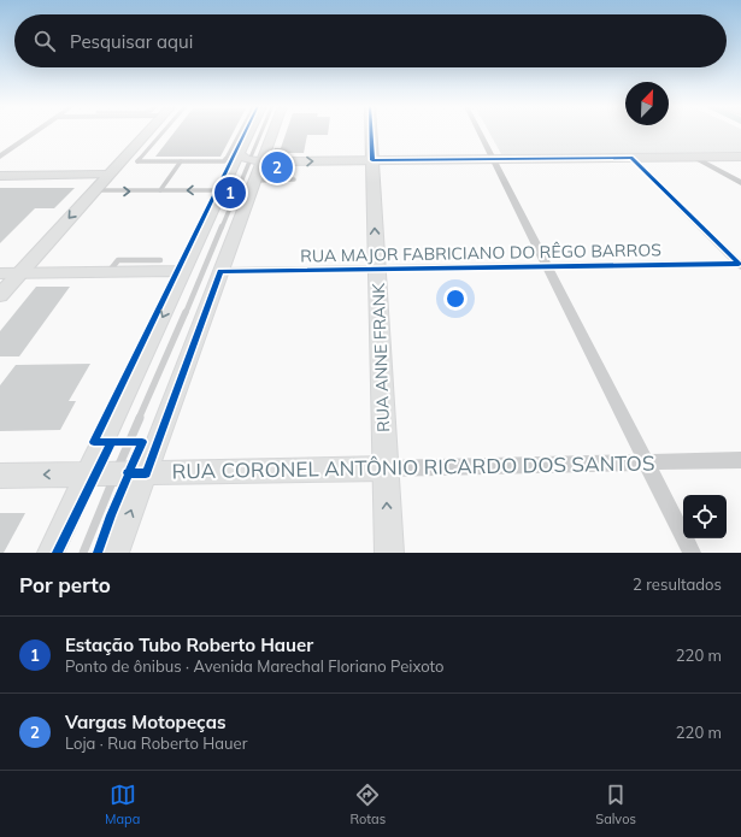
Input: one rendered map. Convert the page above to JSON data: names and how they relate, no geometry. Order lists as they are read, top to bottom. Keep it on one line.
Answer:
{"streets":{"main road":["RUA ANNE FRANK"],"street":["RUA MAJOR FABRICIANO DO RÊGO BARROS","RUA CORONEL ANTÔNIO RICARDO DOS SANTOS"]},"crossings":[["RUA MAJOR FABRICIANO DO RÊGO BARROS","RUA ANNE FRANK"],["RUA ANNE FRANK","RUA CORONEL ANTÔNIO RICARDO DOS SANTOS"]],"one_way":["RUA ANNE FRANK"],"north":"top right","page":{"search":"Pesquisar aqui","pins":["2","1"],"heading":["Por perto","2 resultados"],"list":[{"mark":"1","name":"Estação Tubo Roberto Hauer","note":"Ponto de ônibus · Avenida Marechal Floriano Peixoto","value":"220 m"},{"mark":"2","name":"Vargas Motopeças","note":"Loja · Rua Roberto Hauer","value":"220 m"}],"nav":["Mapa","Rotas","Salvos"]}}
